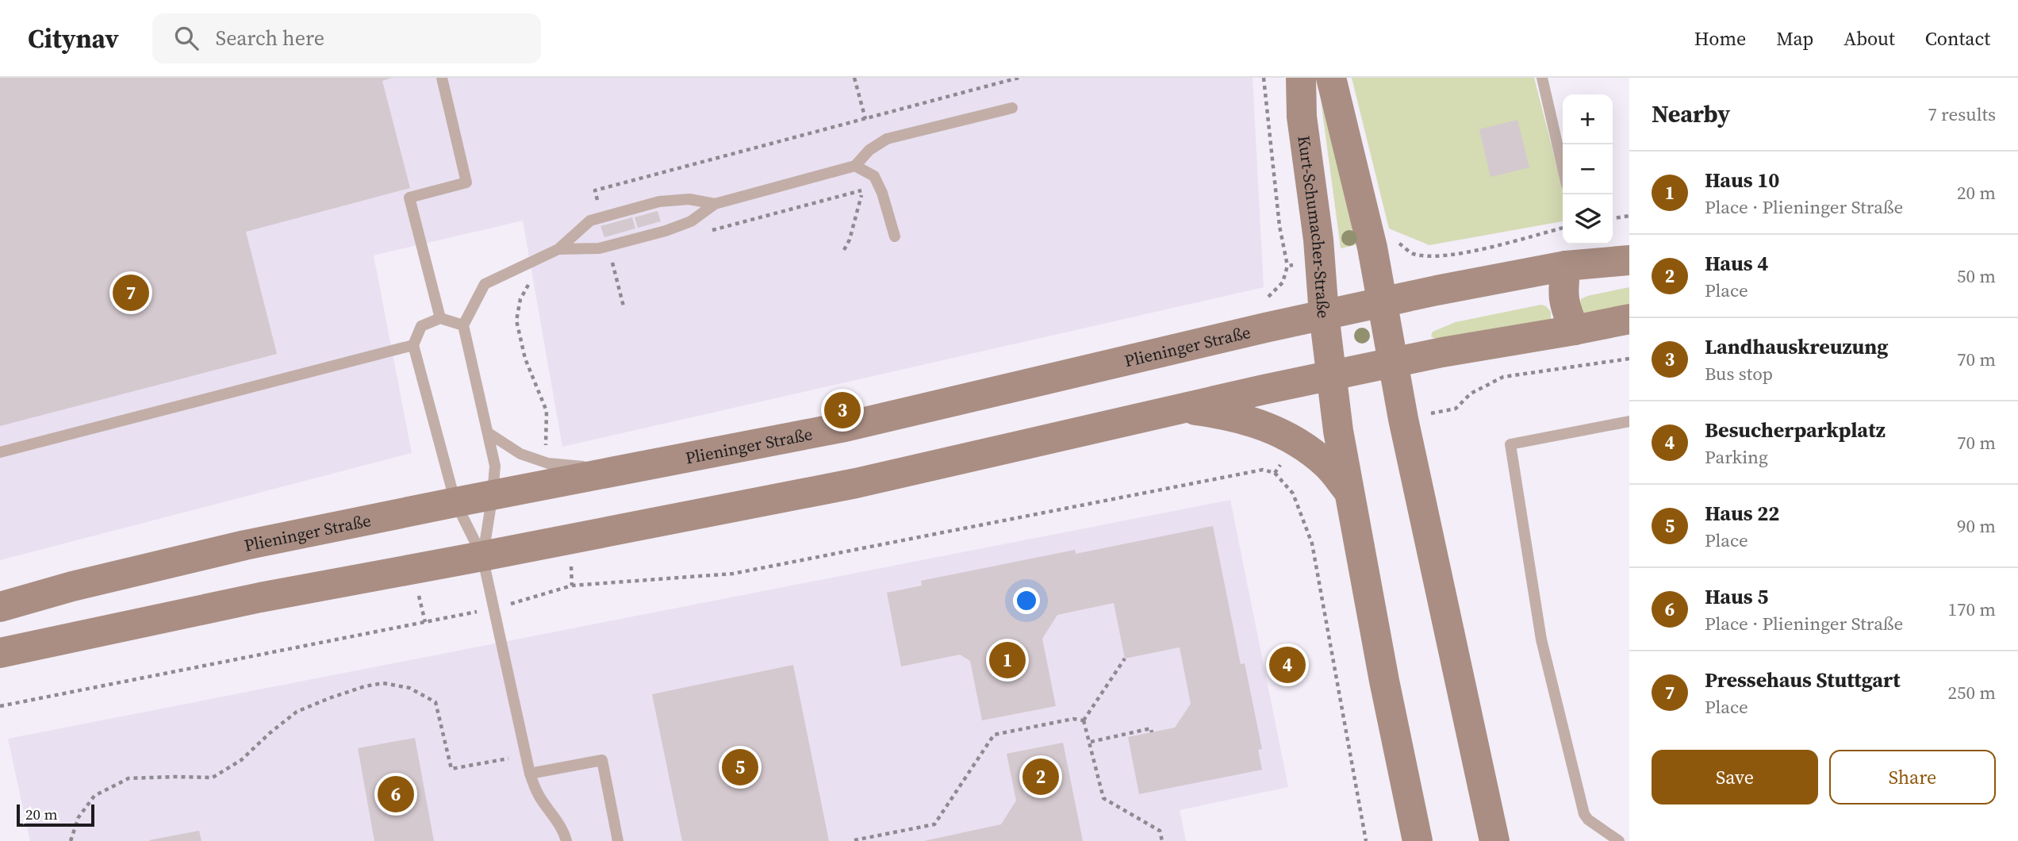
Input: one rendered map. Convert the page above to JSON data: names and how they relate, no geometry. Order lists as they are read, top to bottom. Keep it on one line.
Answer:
{"streets":{"main road":["Kurt-Schumacher-Straße","Plieninger Straße"]},"crossings":[["Kurt-Schumacher-Straße","Plieninger Straße"]],"scale_bar":"20 m","page":{"header":"Citynav","search":"Search here","nav":["Home","Map","About","Contact"],"heading":["Nearby","7 results"],"map_buttons":["+","−"],"list":[{"mark":"1","name":"Haus 10","note":"Place · Plieninger Straße","value":"20 m"},{"mark":"2","name":"Haus 4","note":"Place","value":"50 m"},{"mark":"3","name":"Landhauskreuzung","note":"Bus stop","value":"70 m"},{"mark":"4","name":"Besucherparkplatz","note":"Parking","value":"70 m"},{"mark":"5","name":"Haus 22","note":"Place","value":"90 m"},{"mark":"6","name":"Haus 5","note":"Place · Plieninger Straße","value":"170 m"},{"mark":"7","name":"Pressehaus Stuttgart","note":"Place","value":"250 m"}],"pins":["7","3","1","4","5","2","6"],"buttons":["Save","Share"],"scale":"20 m"}}
